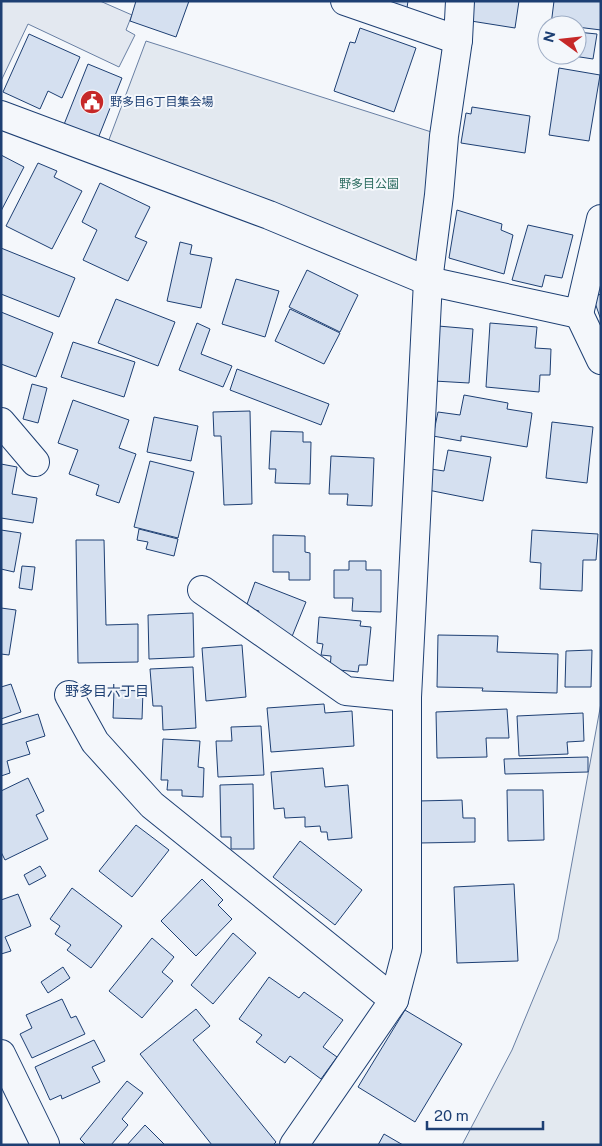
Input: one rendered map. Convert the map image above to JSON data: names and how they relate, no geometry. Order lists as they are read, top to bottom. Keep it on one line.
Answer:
{"districts":["野多目六丁目"],"parks":["野多目公園"],"places":{"public building":["野多目6丁目集会場"]},"scale_bar":"20 m","north":"left"}
